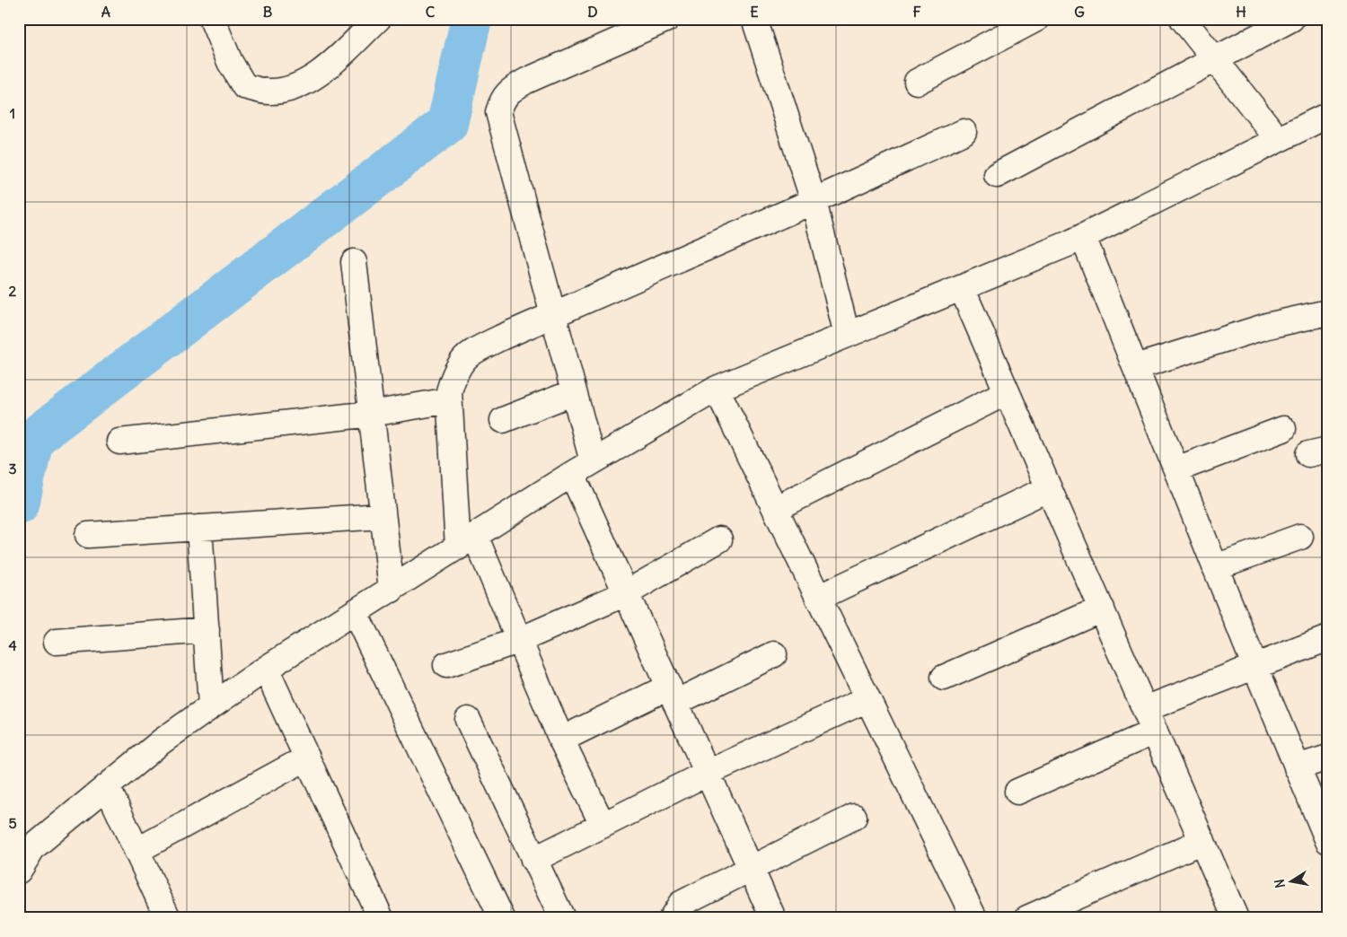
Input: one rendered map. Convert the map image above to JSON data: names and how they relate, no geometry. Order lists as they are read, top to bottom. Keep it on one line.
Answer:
{"north":"left","grid":{"columns":["A","B","C","D","E","F","G","H"],"rows":["1","2","3","4","5"]}}
